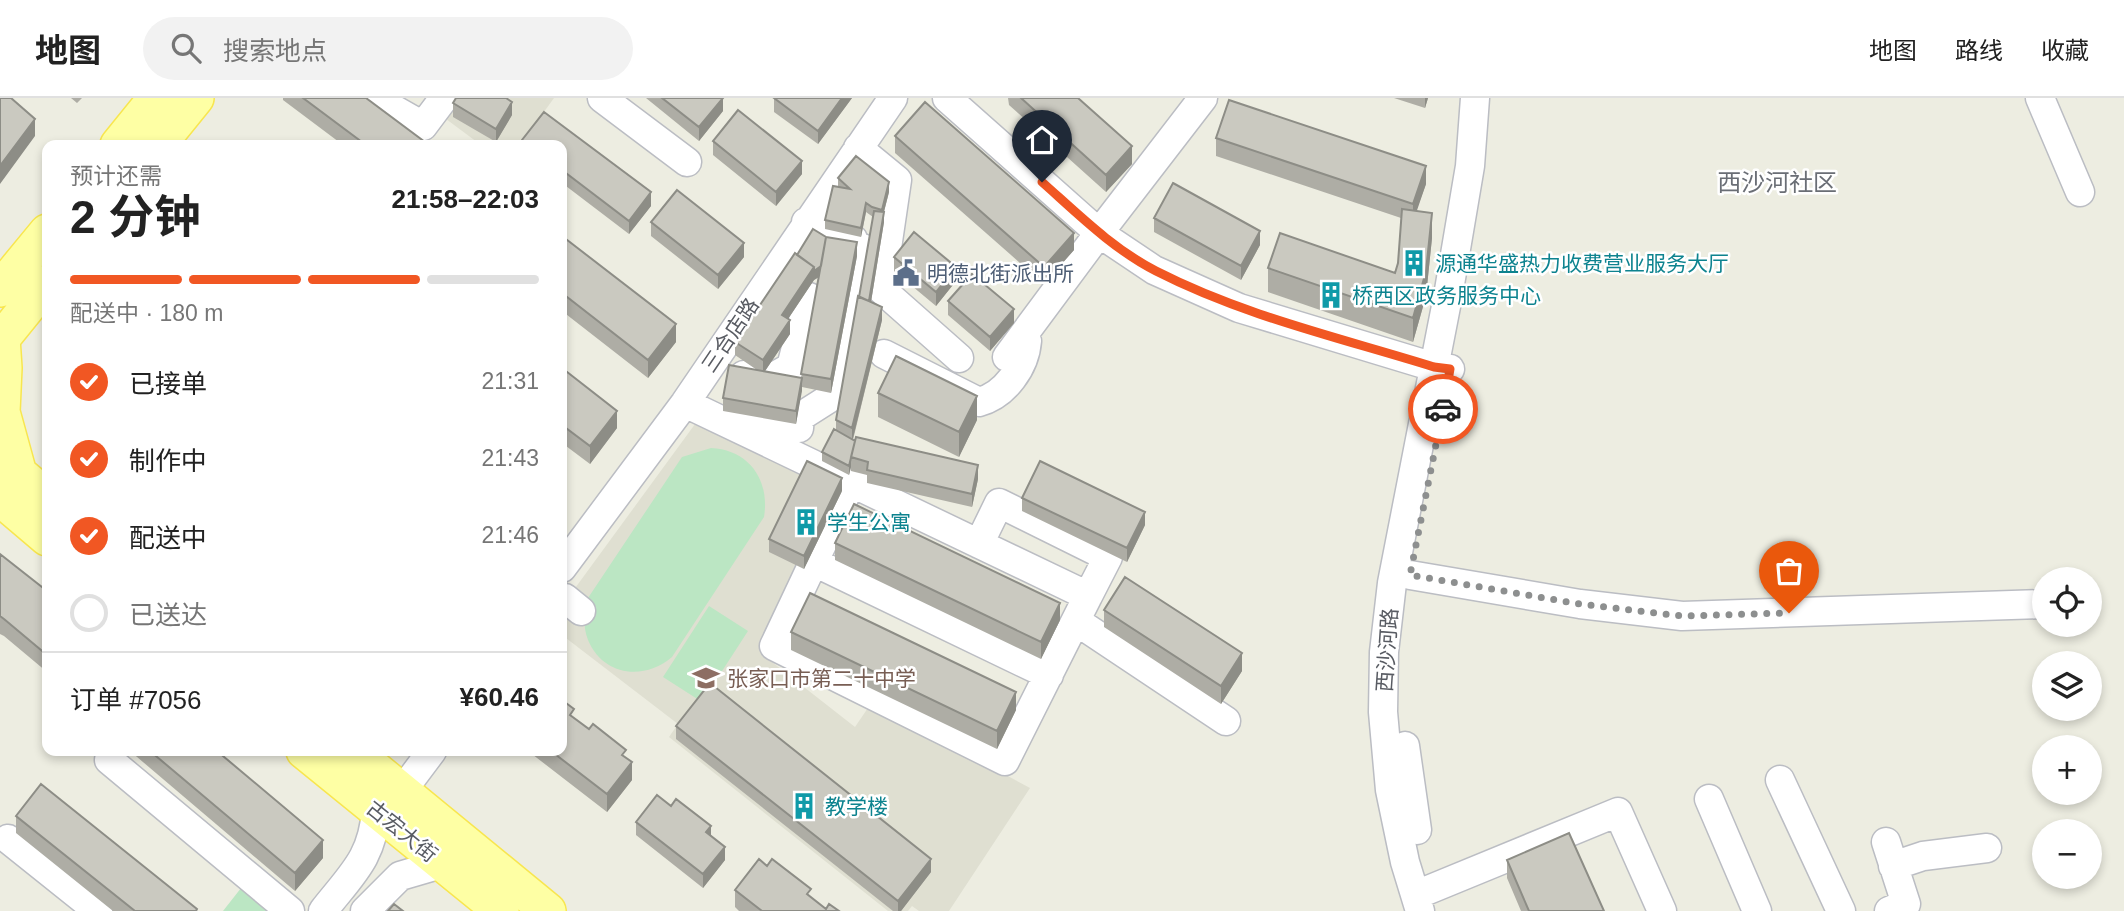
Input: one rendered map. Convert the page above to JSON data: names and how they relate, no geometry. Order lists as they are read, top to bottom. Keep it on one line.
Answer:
{"streets":{"main road":["古宏大街"],"street":["三合店路","西沙河路"]},"districts":["西沙河社区"],"places":{"building":["源通华盛热力收费营业服务大厅","桥西区政务服务中心","学生公寓","教学楼"],"public building":["明德北街派出所"],"school or university":["张家口市第二十中学"]},"page":{"header":"地图","search":"搜索地点","nav":["地图","路线","收藏"],"heading":["2 分钟","预计还需","21:58–22:03"],"panel":["订单 #7056","¥60.46"],"bar":"配送中 · 180 m","list":[["已接单","21:31"],["制作中","21:43"],["配送中","21:46"],"已送达"],"map_buttons":["+","−"]}}
